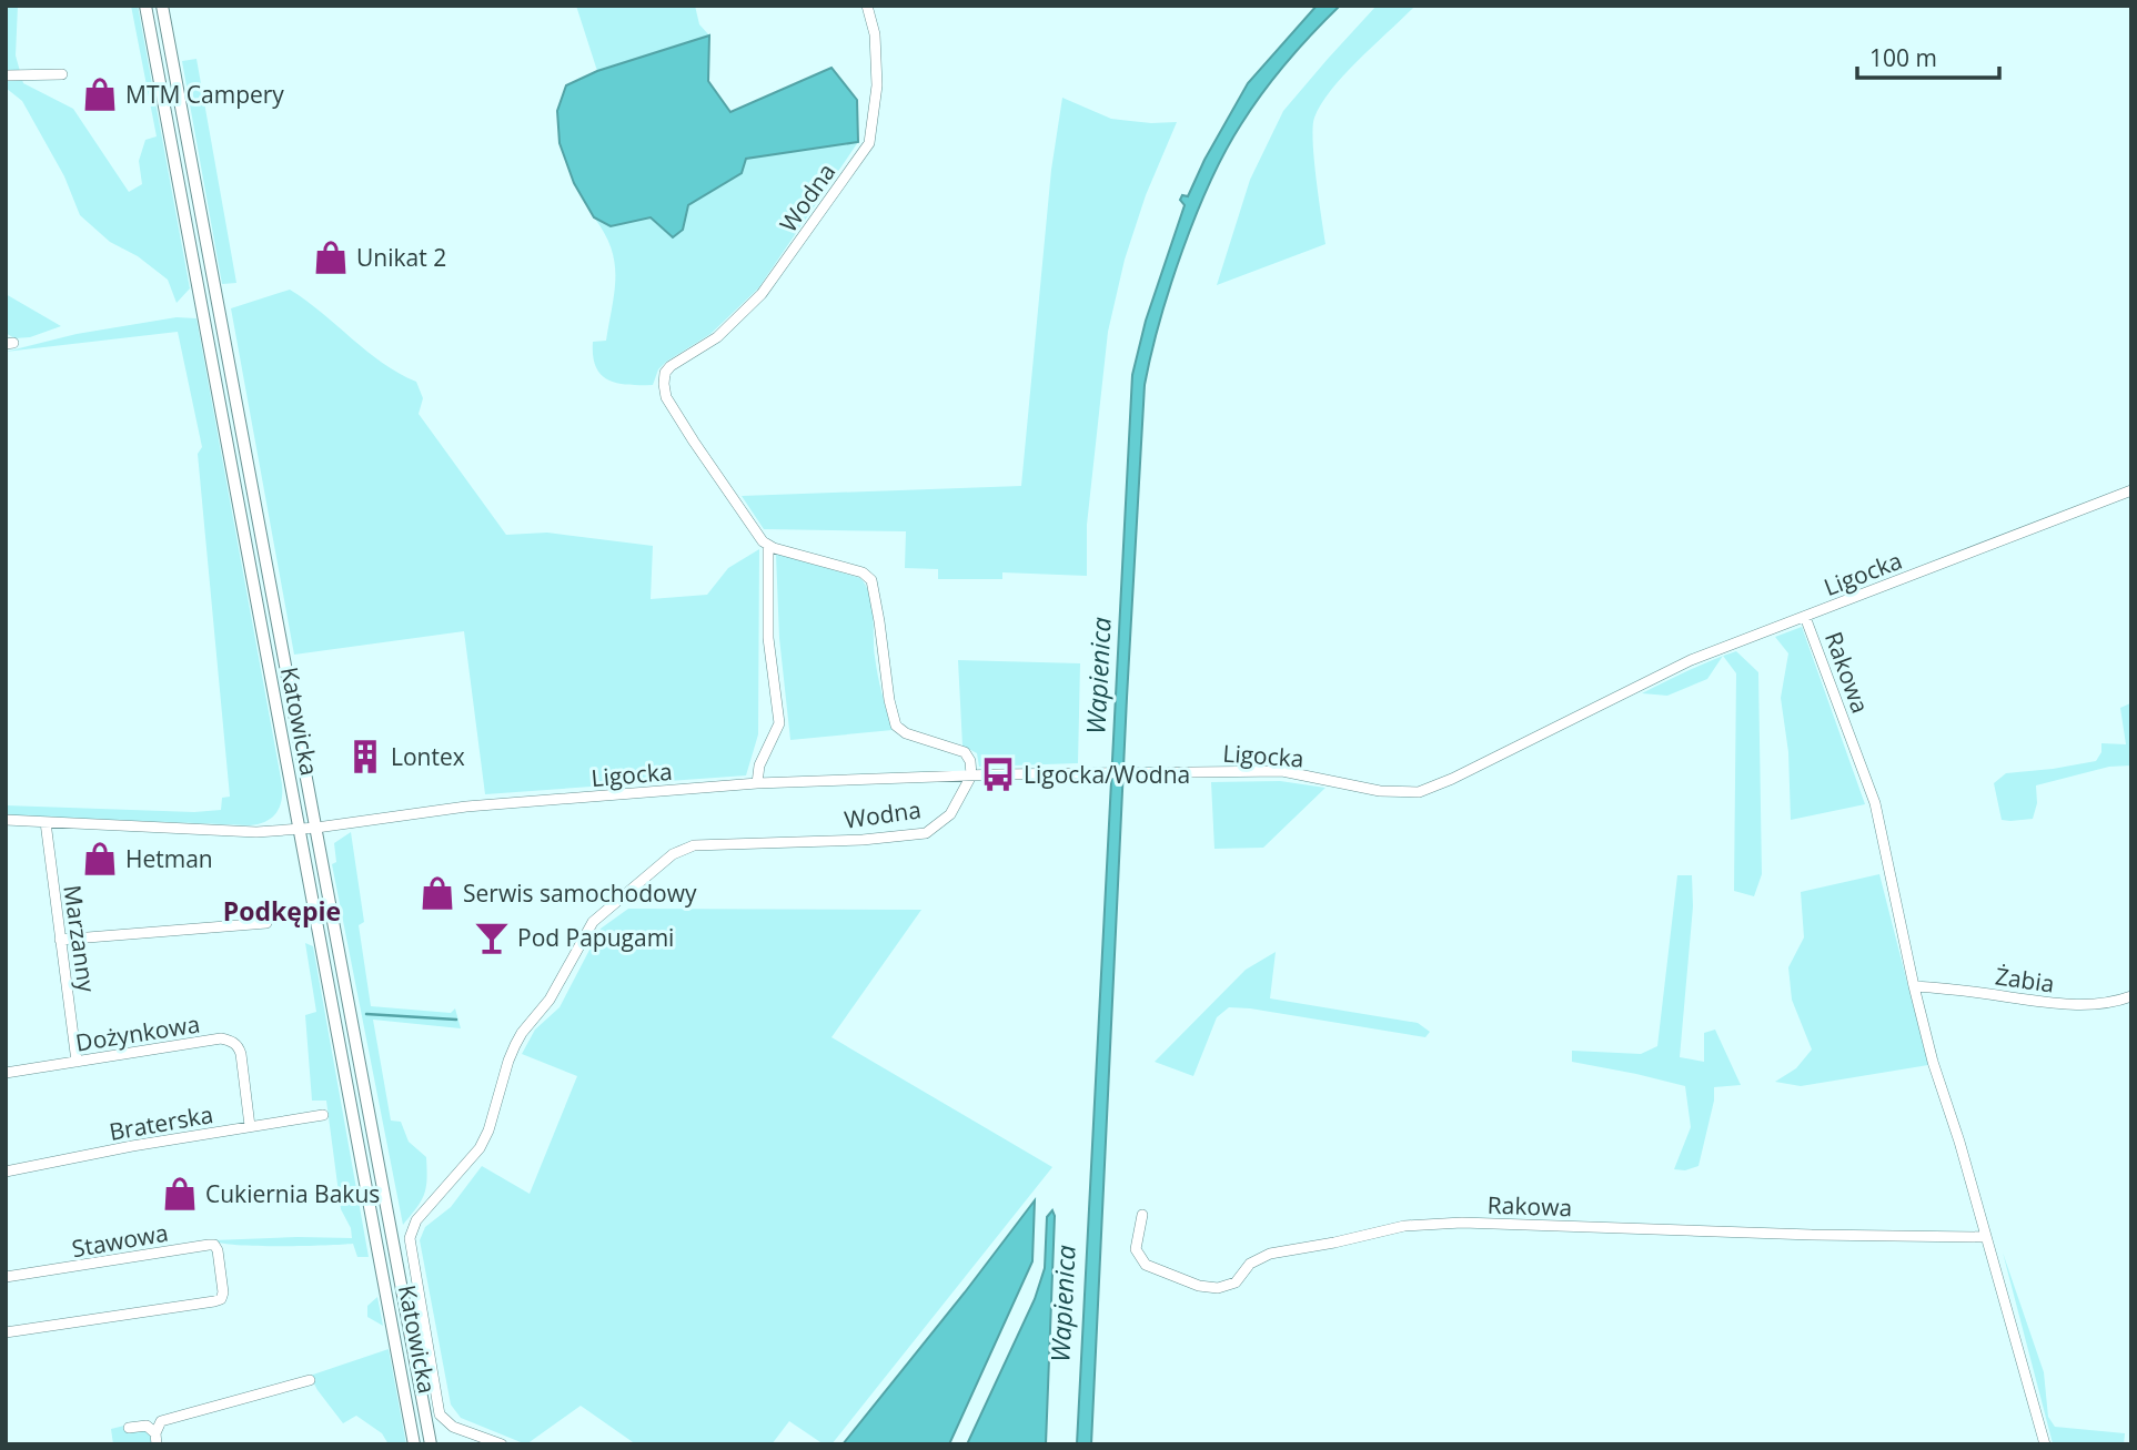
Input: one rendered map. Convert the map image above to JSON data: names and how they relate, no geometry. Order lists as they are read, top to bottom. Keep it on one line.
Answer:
{"streets":{"main road":["Katowicka"],"street":["Wodna","Ligocka","Rakowa","Marzanny","Żabia","Dożynkowa","Braterska","Stawowa"]},"crossings":[["Wodna","Ligocka"],["Ligocka","Rakowa"],["Ligocka","Katowicka"],["Ligocka","Marzanny"],["Rakowa","Żabia"],["Marzanny","Dożynkowa"],["Dożynkowa","Braterska"]],"districts":["Podkępie"],"water":["Wapienica"],"places":{"shop":["MTM Campery","Unikat 2","Hetman","Serwis samochodowy","Cukiernia Bakus"],"building":["Lontex"],"bus stop":["Ligocka/Wodna"],"bar":["Pod Papugami"]},"scale_bar":"100 m"}
